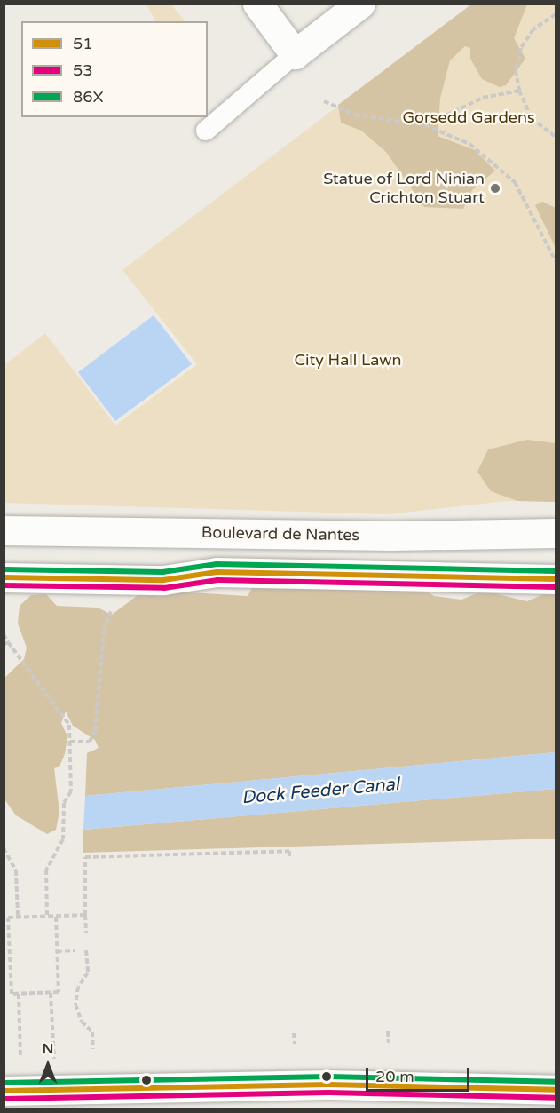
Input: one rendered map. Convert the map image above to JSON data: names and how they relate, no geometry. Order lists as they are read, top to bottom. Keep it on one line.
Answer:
{"streets":{"main road":["Boulevard de Nantes"]},"water":["Dock Feeder Canal"],"parks":["Gorsedd Gardens","City Hall Lawn"],"places":["Statue of Lord Ninian Crichton Stuart"],"lines":["transit line 86X","transit line 51","transit line 53"],"legend":["51","53","86X"],"scale_bar":"20 m","north":"top"}
